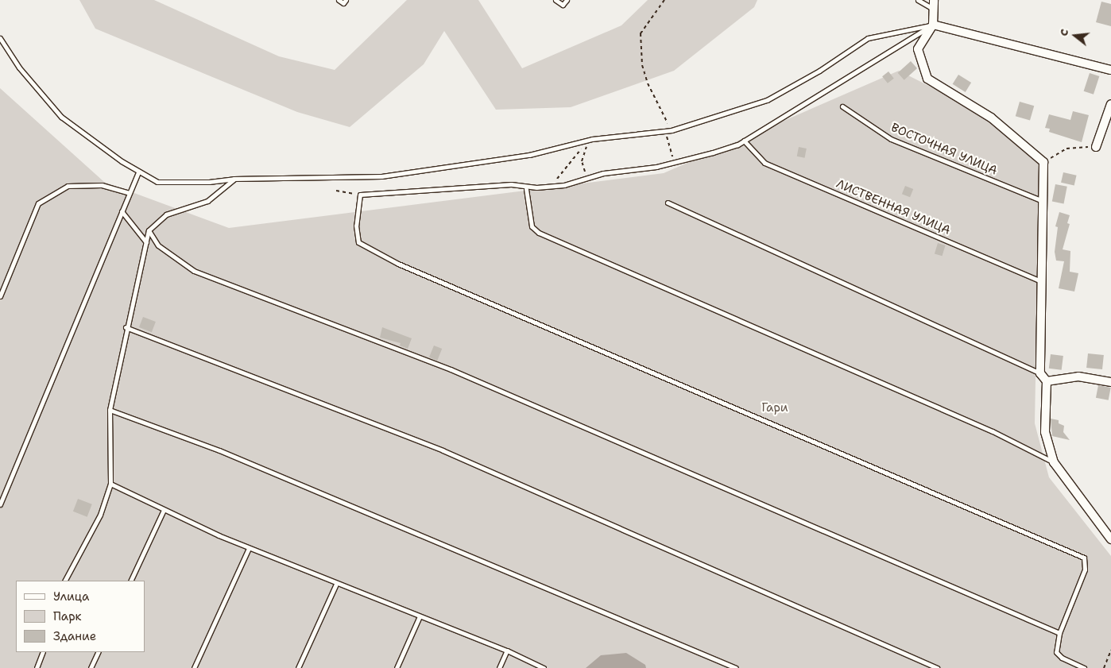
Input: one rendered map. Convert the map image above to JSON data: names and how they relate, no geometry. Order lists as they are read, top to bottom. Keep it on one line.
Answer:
{"streets":{"lane":["ВОСТОЧНАЯ УЛИЦА","ЛИСТВЕННАЯ УЛИЦА"]},"parks":["Гари"],"legend":["Улица","Парк","Здание"],"north":"left"}
